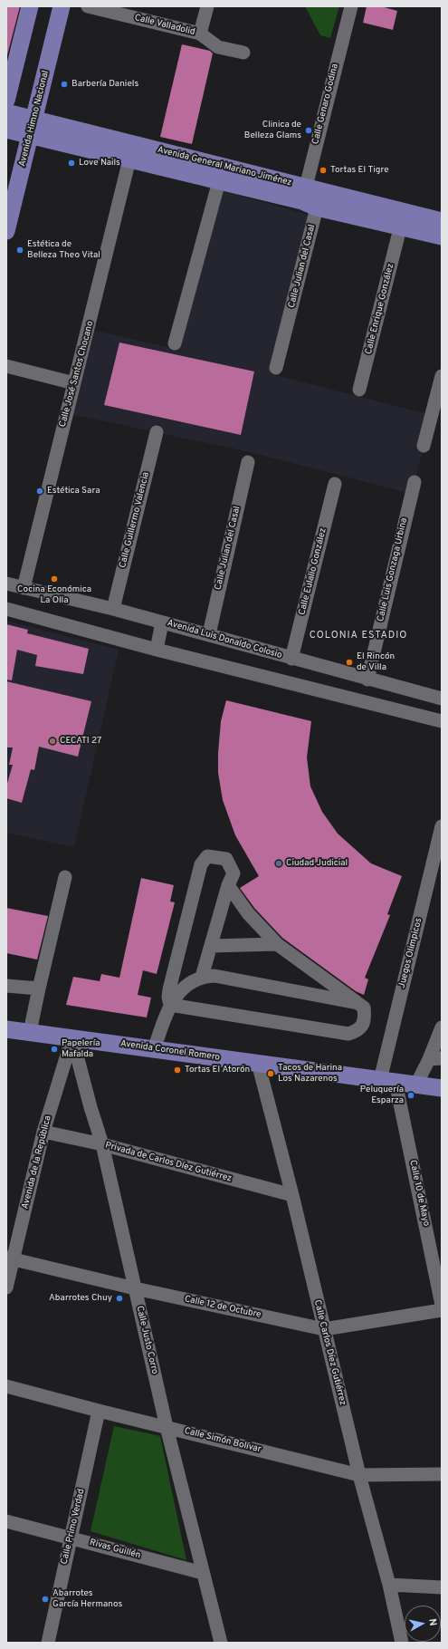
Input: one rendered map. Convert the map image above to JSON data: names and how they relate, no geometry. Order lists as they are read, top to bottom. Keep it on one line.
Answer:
{"streets":{"main road":["Avenida Himno Nacional","Avenida General Mariano Jiménez","Avenida Coronel Romero"],"street":["Calle Valladolid","Calle Genaro Godina","Calle Julian del Casal","Calle Enrique González","Calle José Santos Chocano","Calle Guillermo Valencia","Calle Luis Gonzaga Urbina","Calle Eulalio González","Avenida Luis Donaldo Colosio","Juegos Olimpicos","Avenida de la República","Privada de Carlos Díez Gutiérrez","Calle 10 de Mayo","Calle 12 de Octubre","Calle Justo Corro","Calle Carlos Díez Gutiérrez","Calle Simón Bolívar","Calle Primo Verdad","Rivas Guillén"]},"crossings":[["Calle Genaro Godina","Avenida General Mariano Jiménez"],["Calle Genaro Godina","Calle Julian del Casal"],["Avenida Himno Nacional","Avenida General Mariano Jiménez"],["Avenida General Mariano Jiménez","Calle Julian del Casal"],["Avenida General Mariano Jiménez","Calle Enrique González"],["Avenida General Mariano Jiménez","Calle José Santos Chocano"],["Calle Julian del Casal","Avenida Luis Donaldo Colosio"],["Calle José Santos Chocano","Avenida Luis Donaldo Colosio"],["Calle Guillermo Valencia","Avenida Luis Donaldo Colosio"],["Calle Luis Gonzaga Urbina","Avenida Luis Donaldo Colosio"],["Calle Eulalio González","Avenida Luis Donaldo Colosio"],["Juegos Olimpicos","Avenida Coronel Romero"],["Juegos Olimpicos","Calle 10 de Mayo"],["Avenida Coronel Romero","Avenida de la República"],["Avenida Coronel Romero","Calle 10 de Mayo"],["Avenida Coronel Romero","Calle Justo Corro"],["Avenida Coronel Romero","Calle Carlos Díez Gutiérrez"],["Avenida de la República","Privada de Carlos Díez Gutiérrez"],["Avenida de la República","Calle 12 de Octubre"],["Avenida de la República","Calle Justo Corro"],["Privada de Carlos Díez Gutiérrez","Calle Justo Corro"],["Privada de Carlos Díez Gutiérrez","Calle Carlos Díez Gutiérrez"],["Calle 12 de Octubre","Calle Justo Corro"],["Calle 12 de Octubre","Calle Carlos Díez Gutiérrez"],["Calle Justo Corro","Calle Simón Bolívar"],["Calle Justo Corro","Rivas Guillén"],["Calle Carlos Díez Gutiérrez","Calle Simón Bolívar"],["Calle Simón Bolívar","Calle Primo Verdad"],["Calle Primo Verdad","Rivas Guillén"]],"districts":["COLONIA ESTADIO"],"places":["Barbería Daniels","Clinica de Belleza Glams","Love Nails","Tortas El Tigre","Estética de Belleza Theo Vital","Estética Sara","Cocina Económica La Olla","El Rincón de Villa","CECATI 27","Ciudad Judicial","Papelería Mafalda","Tortas El Atorón","Tacos de Harina Los Nazarenos","Peluquería Esparza","Abarrotes Chuy","Abarrotes García Hermanos"],"north":"right"}
